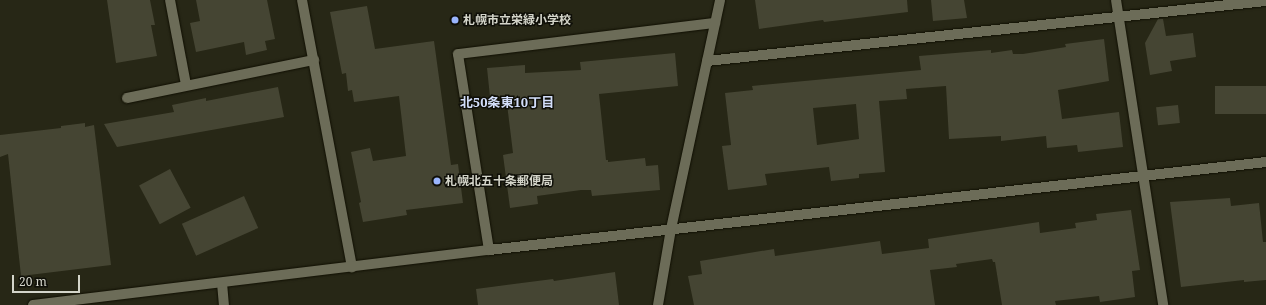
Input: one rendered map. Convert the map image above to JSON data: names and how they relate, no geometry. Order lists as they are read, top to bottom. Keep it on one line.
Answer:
{"districts":["北50条東10丁目"],"places":["札幌市立栄緑小学校","札幌北五十条郵便局"],"scale_bar":"20 m"}
